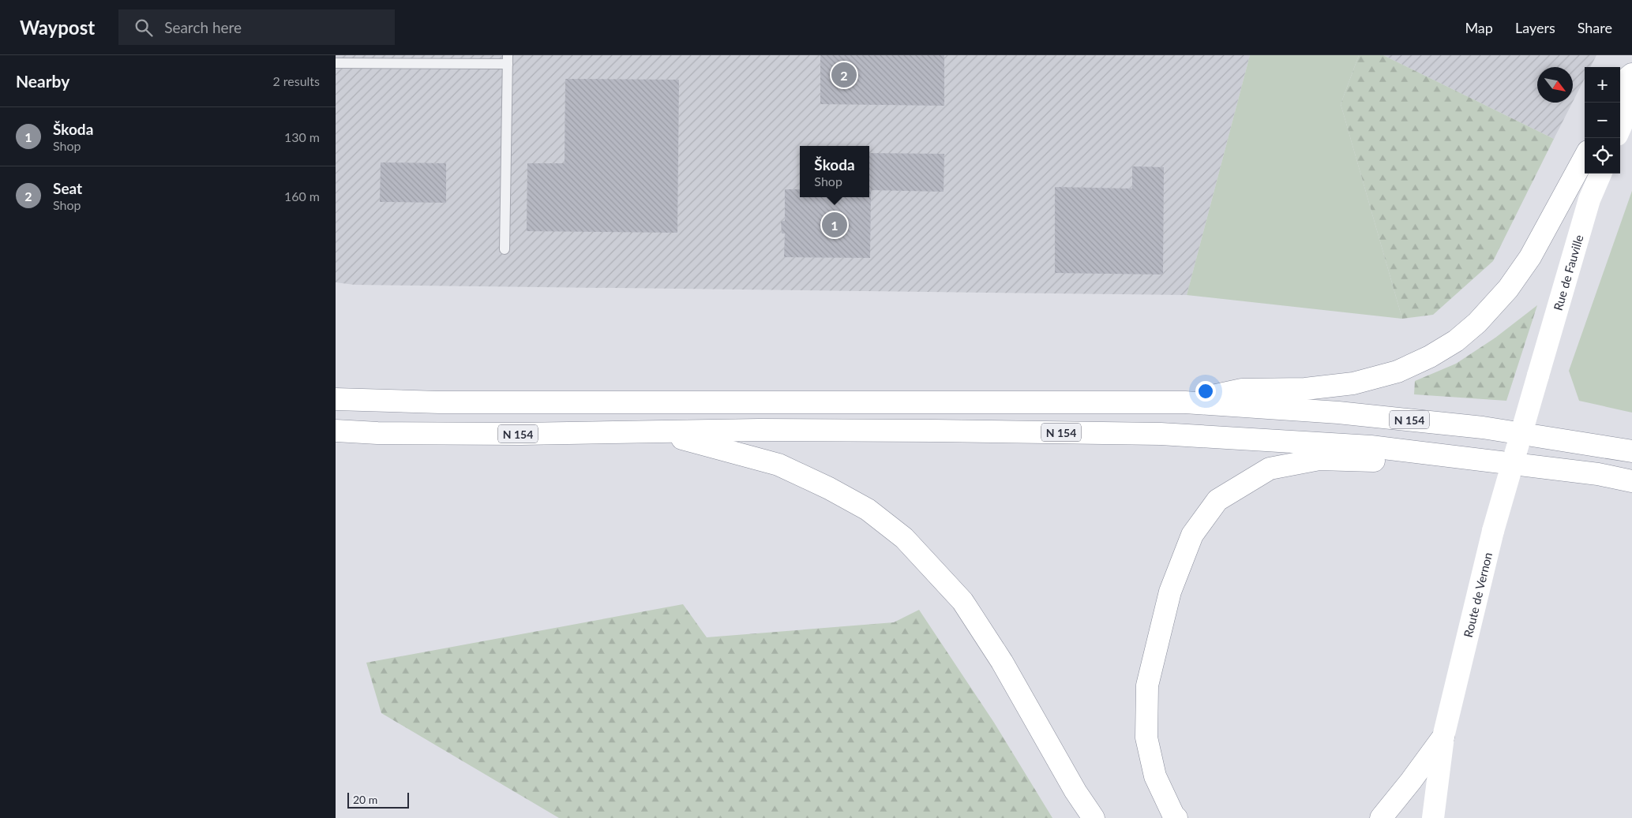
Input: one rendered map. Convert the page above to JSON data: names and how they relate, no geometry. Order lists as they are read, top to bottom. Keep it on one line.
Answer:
{"streets":{"main road":["Rue de Fauville","N 154","Route de Vernon"]},"crossings":[["Rue de Fauville","Route de Vernon"]],"scale_bar":"20 m","north":"bottom right","page":{"header":"Waypost","search":"Search here","nav":["Map","Layers","Share"],"heading":["Nearby","2 results"],"pins":["2","1"],"map_buttons":["+","−"],"list":[{"mark":"1","name":"Škoda","note":"Shop","value":"130 m"},{"mark":"2","name":"Seat","note":"Shop","value":"160 m"}],"popup":["Škoda","Shop"],"scale":"20 m"}}
